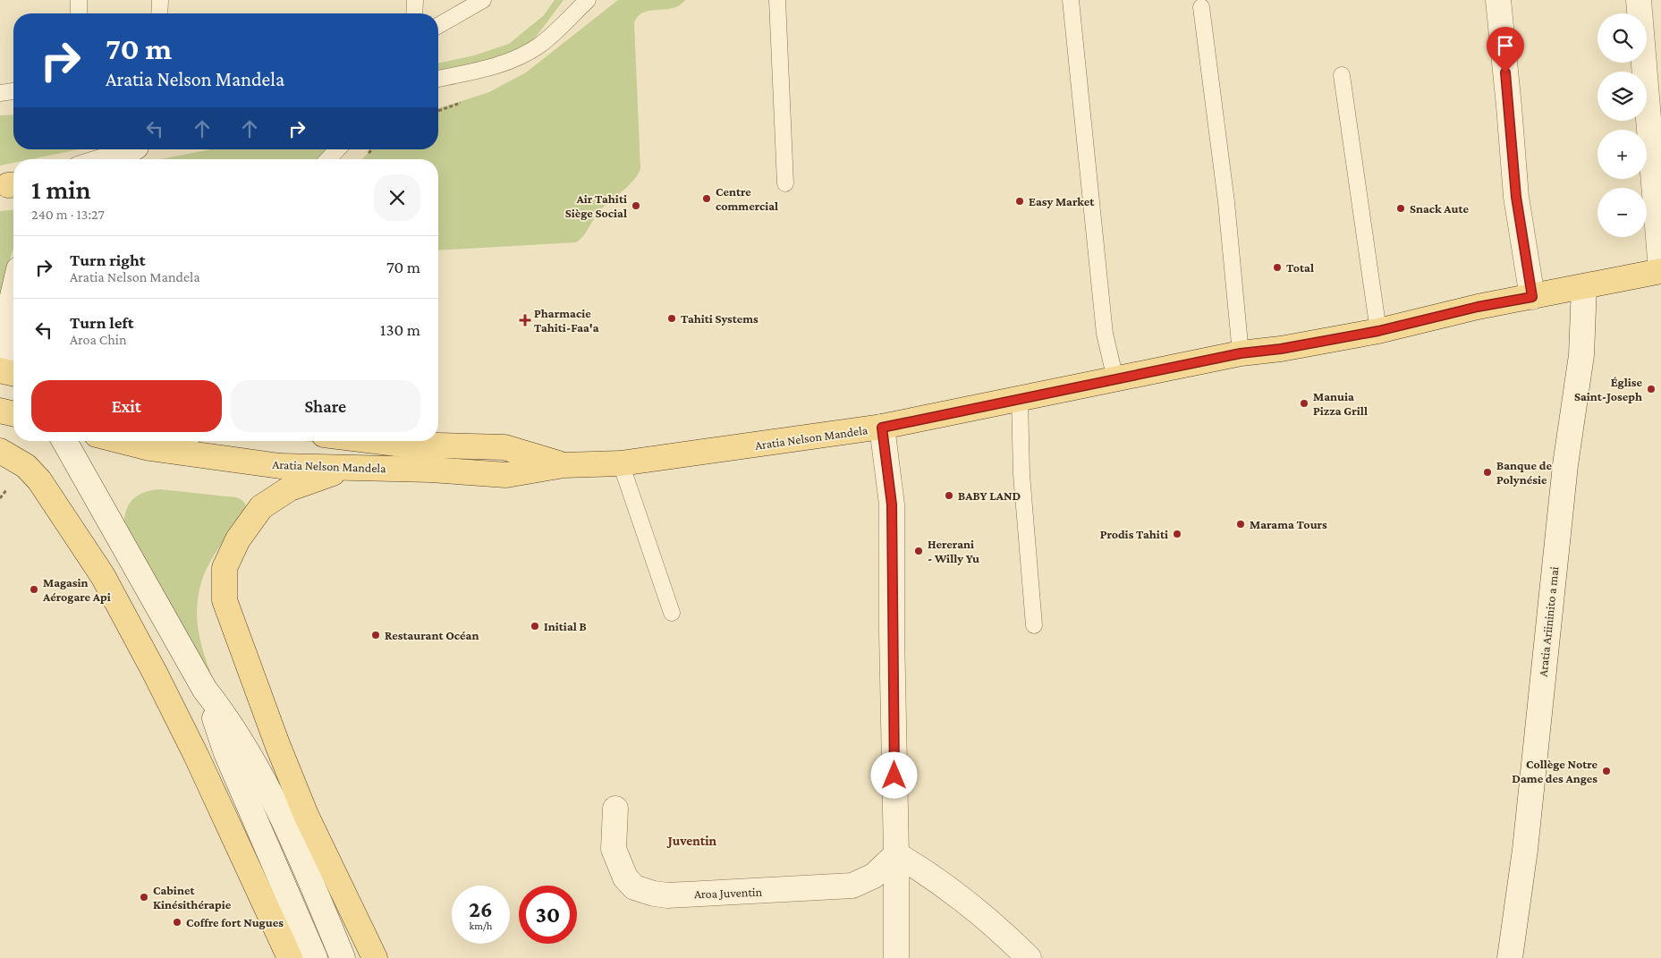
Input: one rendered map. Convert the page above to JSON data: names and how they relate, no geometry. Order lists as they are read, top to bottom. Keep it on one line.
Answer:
{"streets":{"main road":["Aratia Nelson Mandela"],"street":["Aratia Ariininito a mai","Aroa Juventin"]},"crossings":[["Aratia Nelson Mandela","Aratia Ariininito a mai"]],"districts":["Juventin"],"places":{"other":["Centre commercial","Easy Market","Air Tahiti Siège Social","Snack Aute","Total","Tahiti Systems","Église Saint-Joseph","Manuia Pizza Grill","Banque de Polynésie","BABY LAND","Marama Tours","Prodis Tahiti","Hererani - Willy Yu","Magasin Aérogare Api","Initial B","Restaurant Océan","Collège Notre Dame des Anges","Cabinet Kinésithérapie","Coffre fort Nugues"],"health":["Pharmacie Tahiti-Faa'a"]},"page":{"map_buttons":["+","−"],"turn":["70 m","Aratia Nelson Mandela"],"heading":["1 min","240 m · 13:27"],"list":[{"name":"Turn right","note":"Aratia Nelson Mandela","value":"70 m"},{"name":"Turn left","note":"Aroa Chin","value":"130 m"}],"buttons":["Exit","Share"],"speed":"26 km/h","limit":"30"}}
